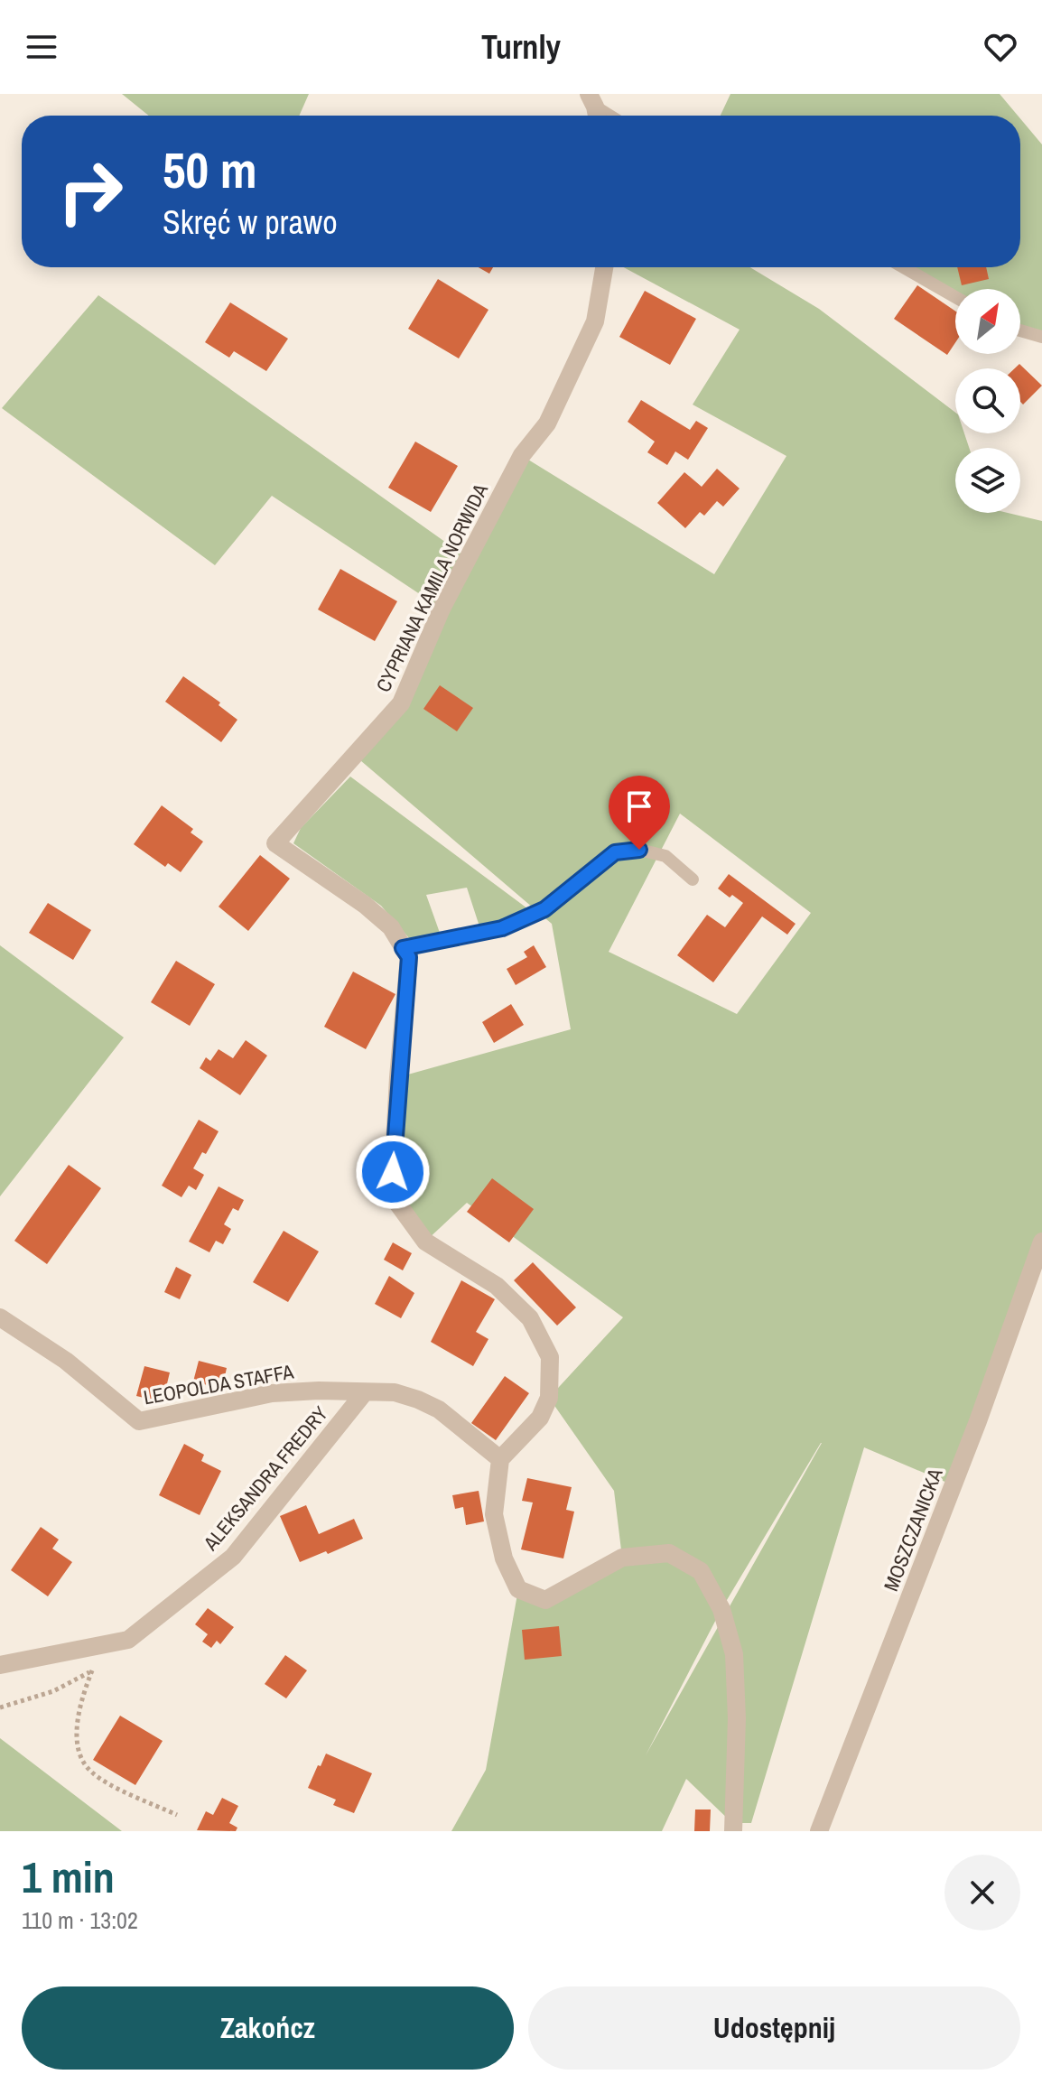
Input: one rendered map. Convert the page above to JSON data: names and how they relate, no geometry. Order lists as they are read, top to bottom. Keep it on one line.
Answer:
{"streets":{"street":["CYPRIANA KAMILA NORWIDA","LEOPOLDA STAFFA","ALEKSANDRA FREDRY","MOSZCZANICKA"]},"crossings":[["CYPRIANA KAMILA NORWIDA","LEOPOLDA STAFFA"],["LEOPOLDA STAFFA","ALEKSANDRA FREDRY"]],"north":"top right","page":{"header":"Turnly","turn":["50 m","Skręć w prawo"],"heading":["1 min","110 m · 13:02"],"buttons":["Zakończ","Udostępnij"]}}
